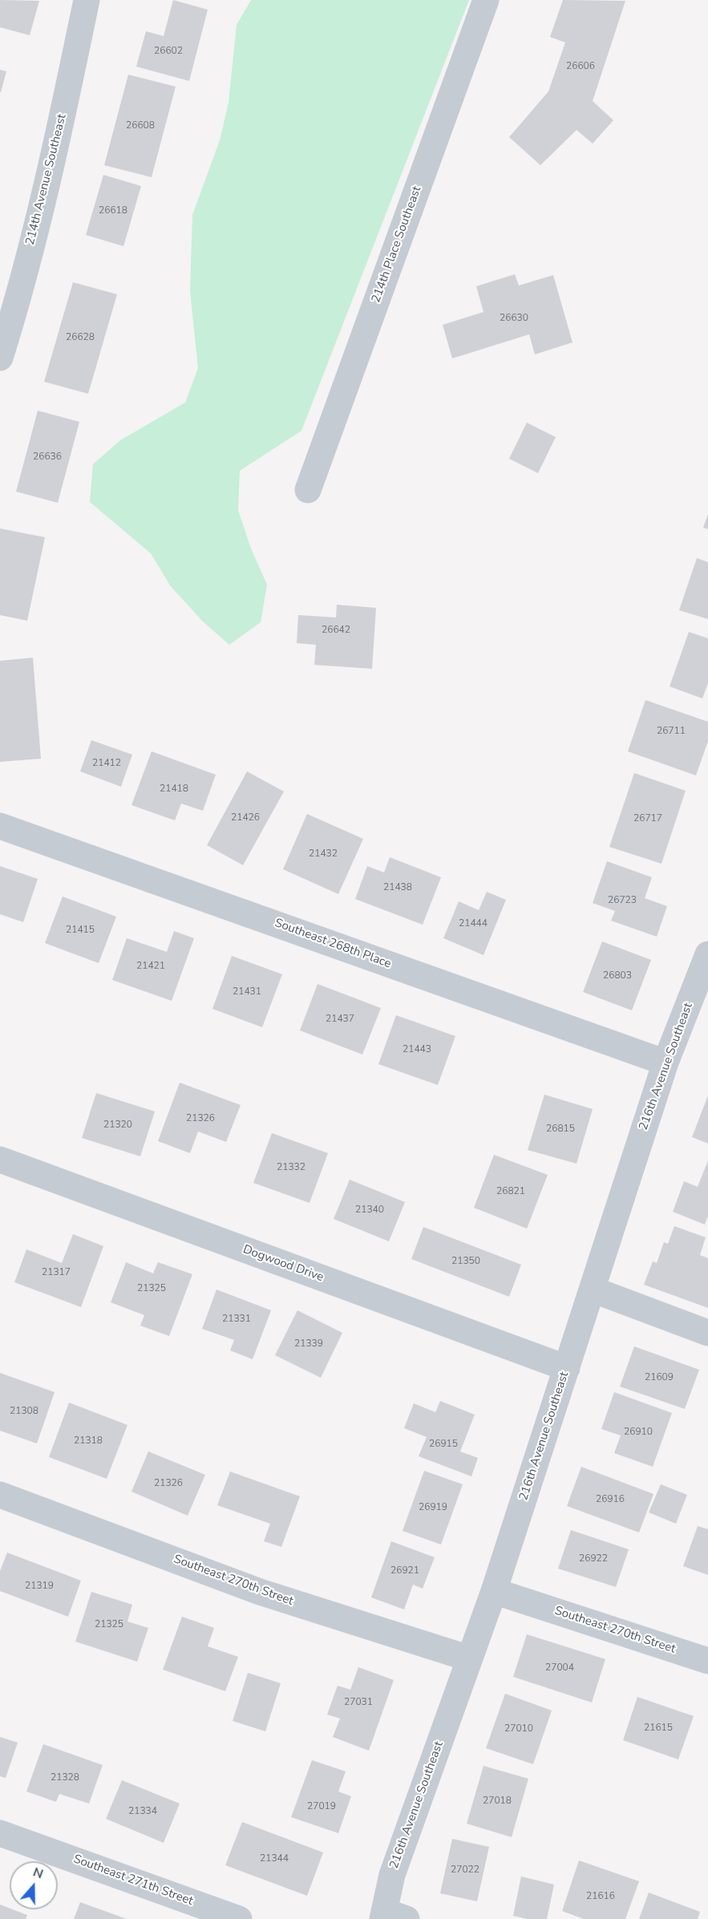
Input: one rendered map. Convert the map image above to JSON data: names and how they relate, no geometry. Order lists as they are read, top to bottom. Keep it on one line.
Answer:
{"streets":{"street":["214th Avenue Southeast","214th Place Southeast","Southeast 268th Place","216th Avenue Southeast","Dogwood Drive","Southeast 270th Street","Southeast 271th Street"]},"crossings":[["Southeast 268th Place","216th Avenue Southeast"],["216th Avenue Southeast","Dogwood Drive"],["216th Avenue Southeast","Southeast 270th Street"]],"house_numbers":["26602","26606","26608","26618","26630","26628","26636","26642","26711","21412","21418","21426","26717","21432","21438","26723","21444","21415","21421","26803","21431","21437","21443","21326","21320","26815","21332","26821","21340","21350","21317","21325","21331","21339","21609","21308","26910","21318","26915","21326","26916","26919","26922","26921","21319","21325","27004","27031","21615","27010","21328","27018","27019","21334","21344","27022","21616"],"north":"top"}
